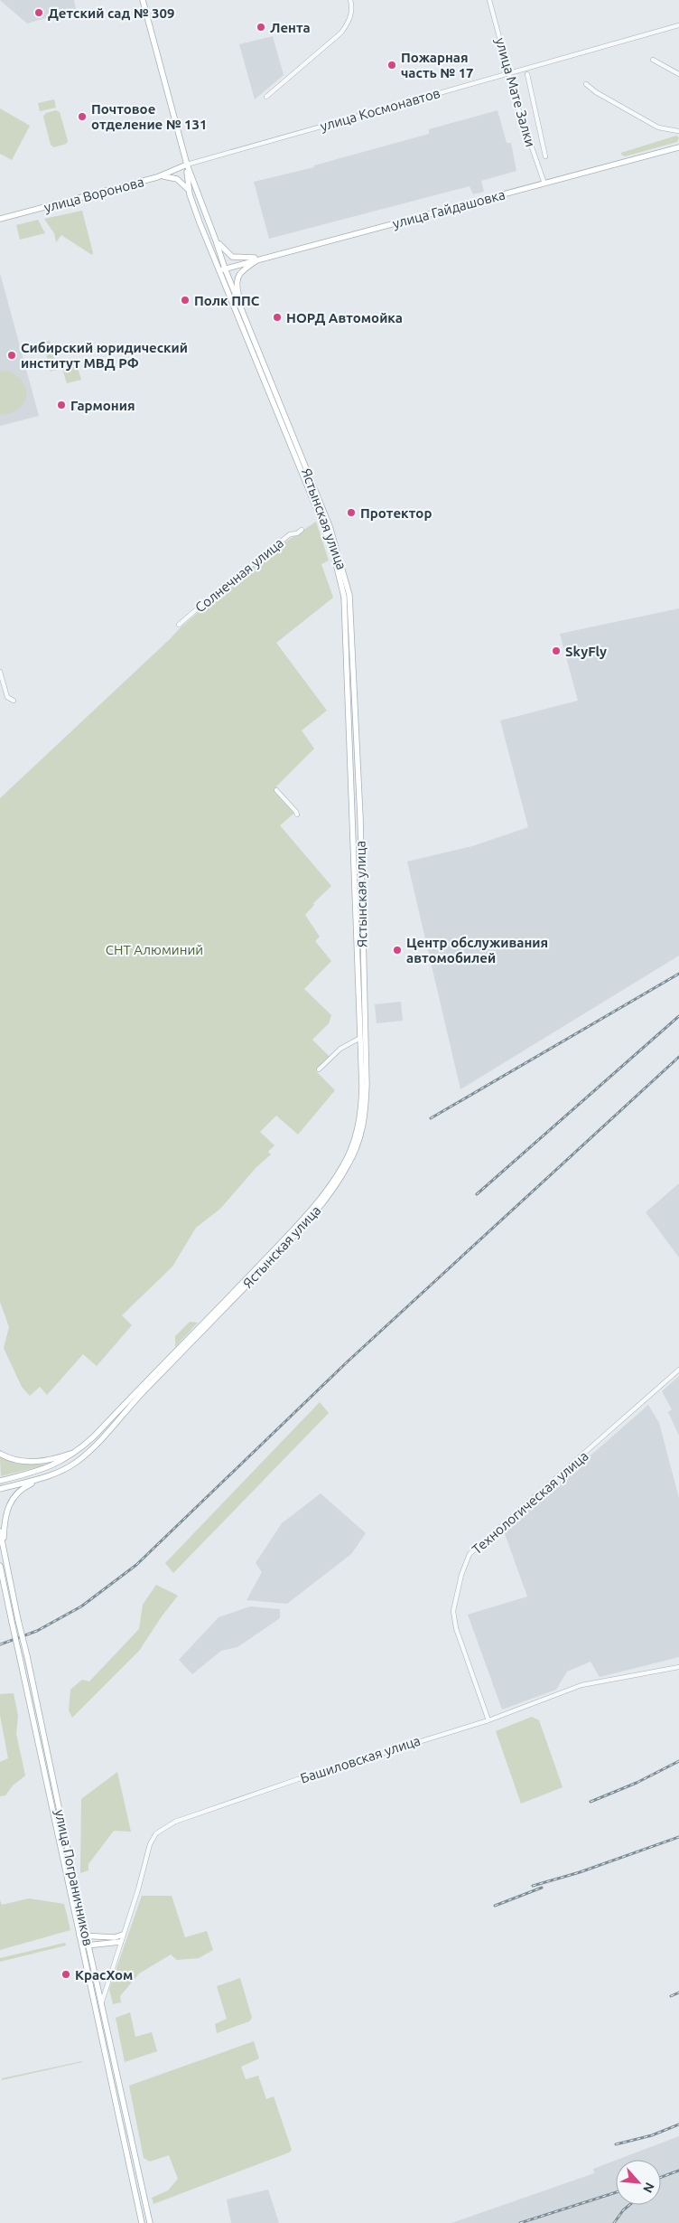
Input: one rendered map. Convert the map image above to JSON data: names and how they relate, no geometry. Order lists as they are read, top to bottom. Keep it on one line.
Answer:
{"streets":{"main road":["улица Воронова","улица Гайдашовка","Ястынская улица","улица Пограничников"],"street":["улица Мате Залки","улица Космонавтов","Солнечная улица","Технологическая улица","Башиловская улица"]},"crossings":[["улица Мате Залки","улица Космонавтов"],["улица Мате Залки","улица Гайдашовка"],["улица Космонавтов","улица Воронова"],["улица Космонавтов","Ястынская улица"],["улица Воронова","Ястынская улица"],["улица Гайдашовка","Ястынская улица"],["Технологическая улица","Башиловская улица"],["Башиловская улица","улица Пограничников"]],"parks":["СНТ Алюминий"],"places":["Детский сад № 309","Лента","Пожарная часть № 17","Почтовое отделение № 131","Полк ППС","НОРД Автомойка","Сибирский юридический институт МВД РФ","Гармония","Протектор","SkyFly","Центр обслуживания автомобилей","КрасХом"],"north":"bottom right"}
